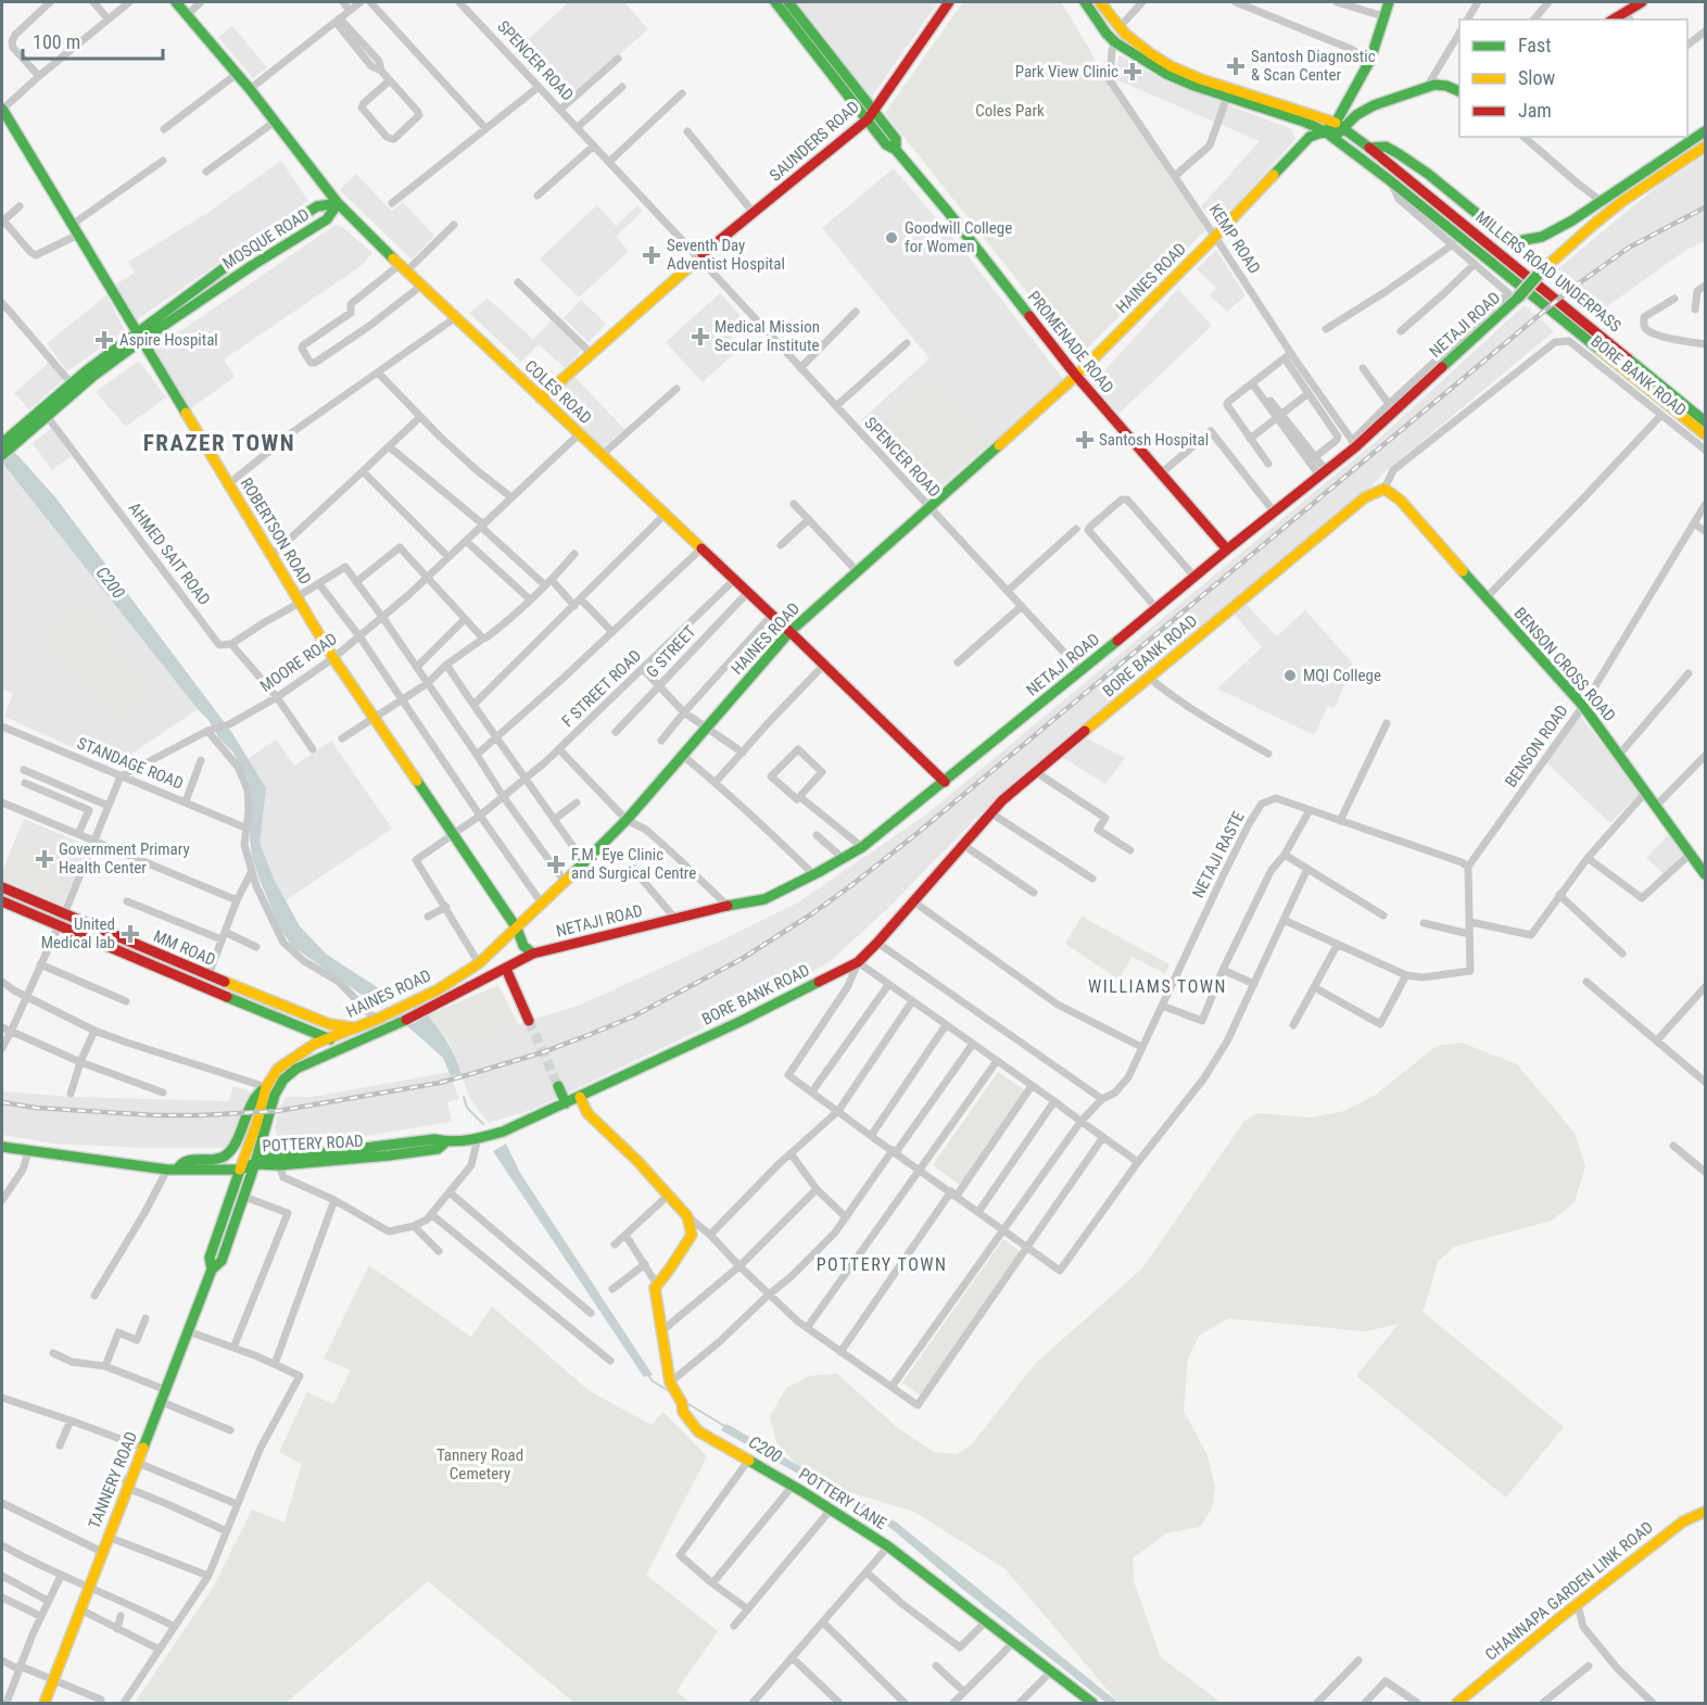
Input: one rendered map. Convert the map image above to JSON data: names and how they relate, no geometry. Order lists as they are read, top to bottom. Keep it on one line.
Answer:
{"streets":{"street":["SPENCER ROAD","SAUNDERS ROAD","MOSQUE ROAD","KEMP ROAD","MILLERS ROAD UNDERPASS","HAINES ROAD","NETAJI ROAD","PROMENADE ROAD","BORE BANK ROAD","COLES ROAD","ROBERTSON ROAD","AHMED SAIT ROAD","G STREET","MOORE ROAD","BENSON CROSS ROAD","F STREET ROAD","BENSON ROAD","STANDAGE ROAD","NETAJI RASTE","MM ROAD","POTTERY ROAD","TANNERY ROAD","POTTERY LANE","CHANNAPA GARDEN LINK ROAD"]},"crossings":[["SPENCER ROAD","SAUNDERS ROAD"],["SPENCER ROAD","HAINES ROAD"],["SPENCER ROAD","NETAJI ROAD"],["SAUNDERS ROAD","PROMENADE ROAD"],["SAUNDERS ROAD","COLES ROAD"],["MOSQUE ROAD","COLES ROAD"],["MOSQUE ROAD","ROBERTSON ROAD"],["MOSQUE ROAD","AHMED SAIT ROAD"],["KEMP ROAD","MILLERS ROAD UNDERPASS"],["KEMP ROAD","HAINES ROAD"],["KEMP ROAD","NETAJI ROAD"],["MILLERS ROAD UNDERPASS","HAINES ROAD"],["HAINES ROAD","NETAJI ROAD"],["HAINES ROAD","PROMENADE ROAD"],["HAINES ROAD","COLES ROAD"],["HAINES ROAD","ROBERTSON ROAD"],["HAINES ROAD","F STREET ROAD"],["HAINES ROAD","MM ROAD"],["HAINES ROAD","POTTERY ROAD"],["HAINES ROAD","TANNERY ROAD"],["NETAJI ROAD","PROMENADE ROAD"],["NETAJI ROAD","COLES ROAD"],["NETAJI ROAD","ROBERTSON ROAD"],["NETAJI ROAD","F STREET ROAD"],["NETAJI ROAD","MM ROAD"],["BORE BANK ROAD","BENSON CROSS ROAD"],["BORE BANK ROAD","POTTERY ROAD"],["COLES ROAD","G STREET"],["COLES ROAD","MOORE ROAD"],["COLES ROAD","F STREET ROAD"],["ROBERTSON ROAD","MOORE ROAD"],["AHMED SAIT ROAD","MOORE ROAD"],["MOORE ROAD","STANDAGE ROAD"],["BENSON CROSS ROAD","BENSON ROAD"],["BENSON ROAD","NETAJI RASTE"],["POTTERY ROAD","TANNERY ROAD"]],"districts":["FRAZER TOWN","WILLIAMS TOWN","POTTERY TOWN"],"water":["C200"],"parks":["Coles Park","Tannery Road Cemetery"],"places":{"health":["Santosh Diagnostic & Scan Center","Park View Clinic","Seventh Day Adventist Hospital","Medical Mission Secular Institute","Aspire Hospital","Santosh Hospital","Government Primary Health Center","F.M. Eye Clinic and Surgical Centre","United Medical lab"],"other":["Goodwill College for Women","MQI College"]},"legend":["Fast","Slow","Jam"],"scale_bar":"100 m"}
